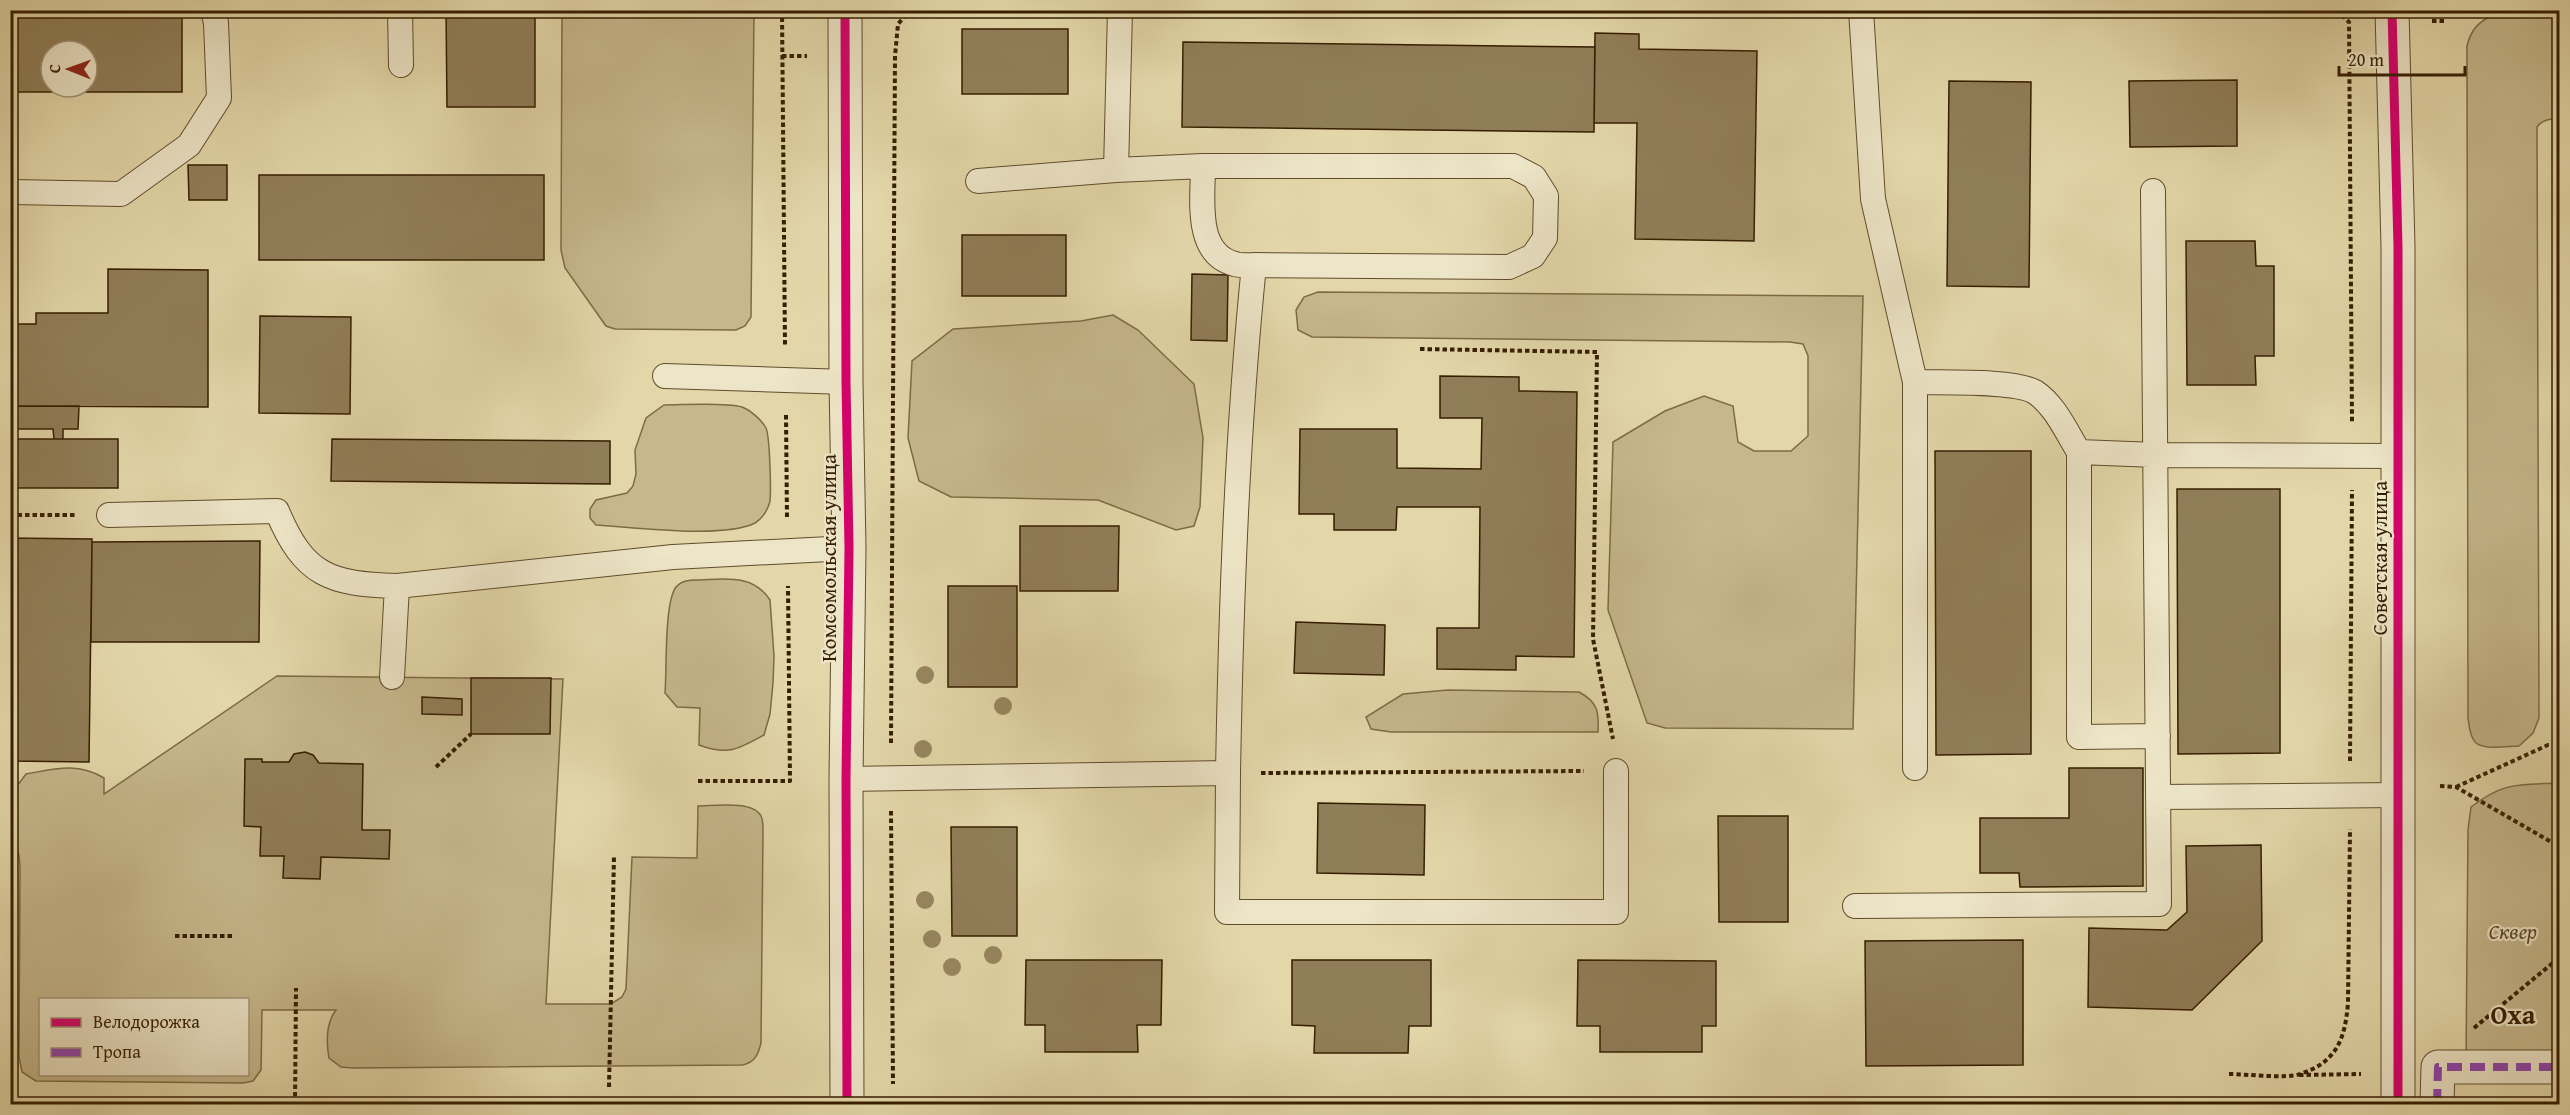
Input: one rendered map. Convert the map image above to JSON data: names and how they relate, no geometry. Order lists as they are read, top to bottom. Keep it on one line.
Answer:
{"streets":{"street":["Комсомольская улица","Советская улица"]},"districts":["Оха"],"parks":["Сквер"],"legend":["Велодорожка","Тропа"],"scale_bar":"20 m","north":"left"}
